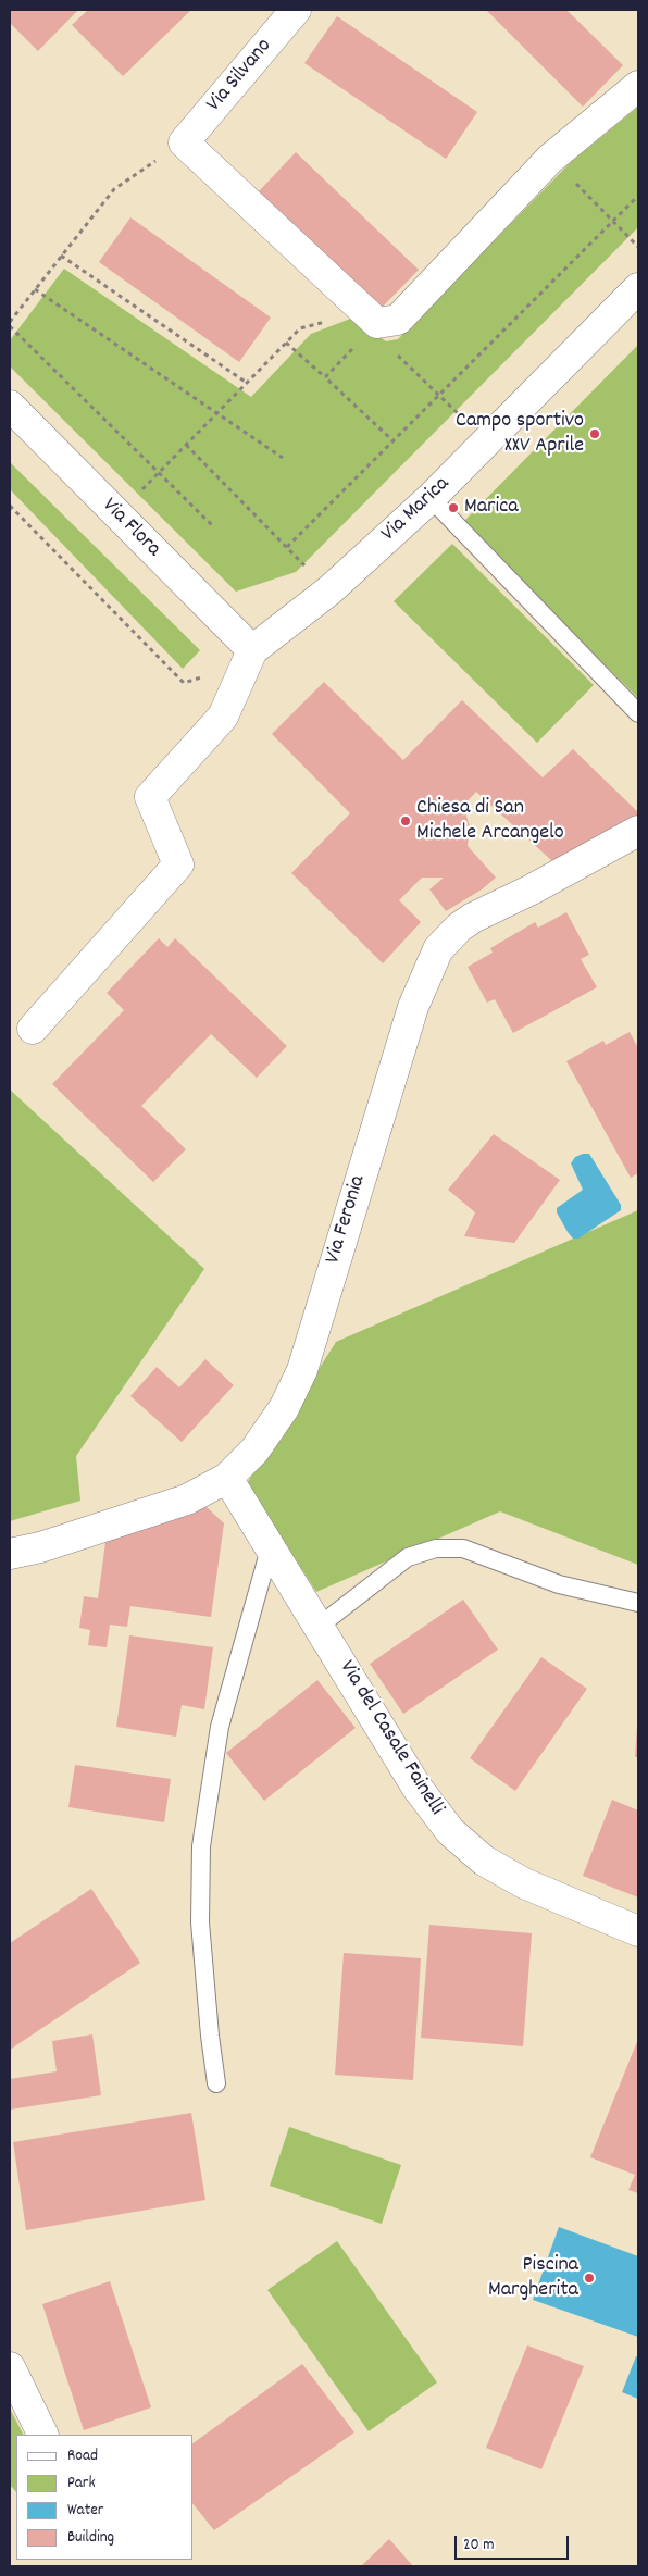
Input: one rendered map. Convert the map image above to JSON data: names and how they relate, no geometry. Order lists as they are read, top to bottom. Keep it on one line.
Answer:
{"streets":{"street":["Via Silvano","Via Marica","Via Flora","Via Feronia","Via del Casale Fainelli"]},"crossings":[["Via Marica","Via Flora"],["Via Feronia","Via del Casale Fainelli"]],"places":["Campo sportivo XXV Aprile","Marica","Chiesa di San Michele Arcangelo","Piscina Margherita"],"legend":["Road","Park","Water","Building"],"scale_bar":"20 m"}
